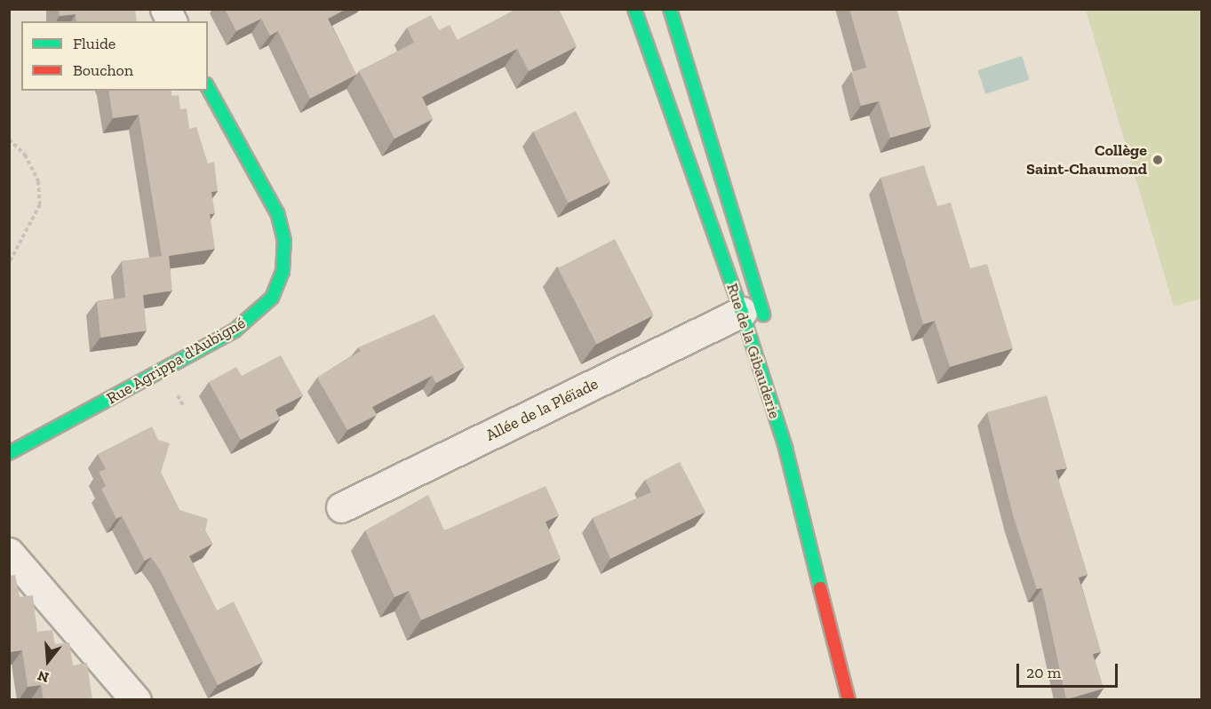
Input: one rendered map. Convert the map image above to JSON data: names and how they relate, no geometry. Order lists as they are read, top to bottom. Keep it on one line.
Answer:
{"streets":{"street":["Rue de la Gibauderie","Rue Agrippa d'Aubigné","Allée de la Pléïade"]},"crossings":[["Rue de la Gibauderie","Allée de la Pléïade"]],"places":["Collège Saint-Chaumond"],"legend":["Fluide","Bouchon"],"scale_bar":"20 m","north":"bottom"}
